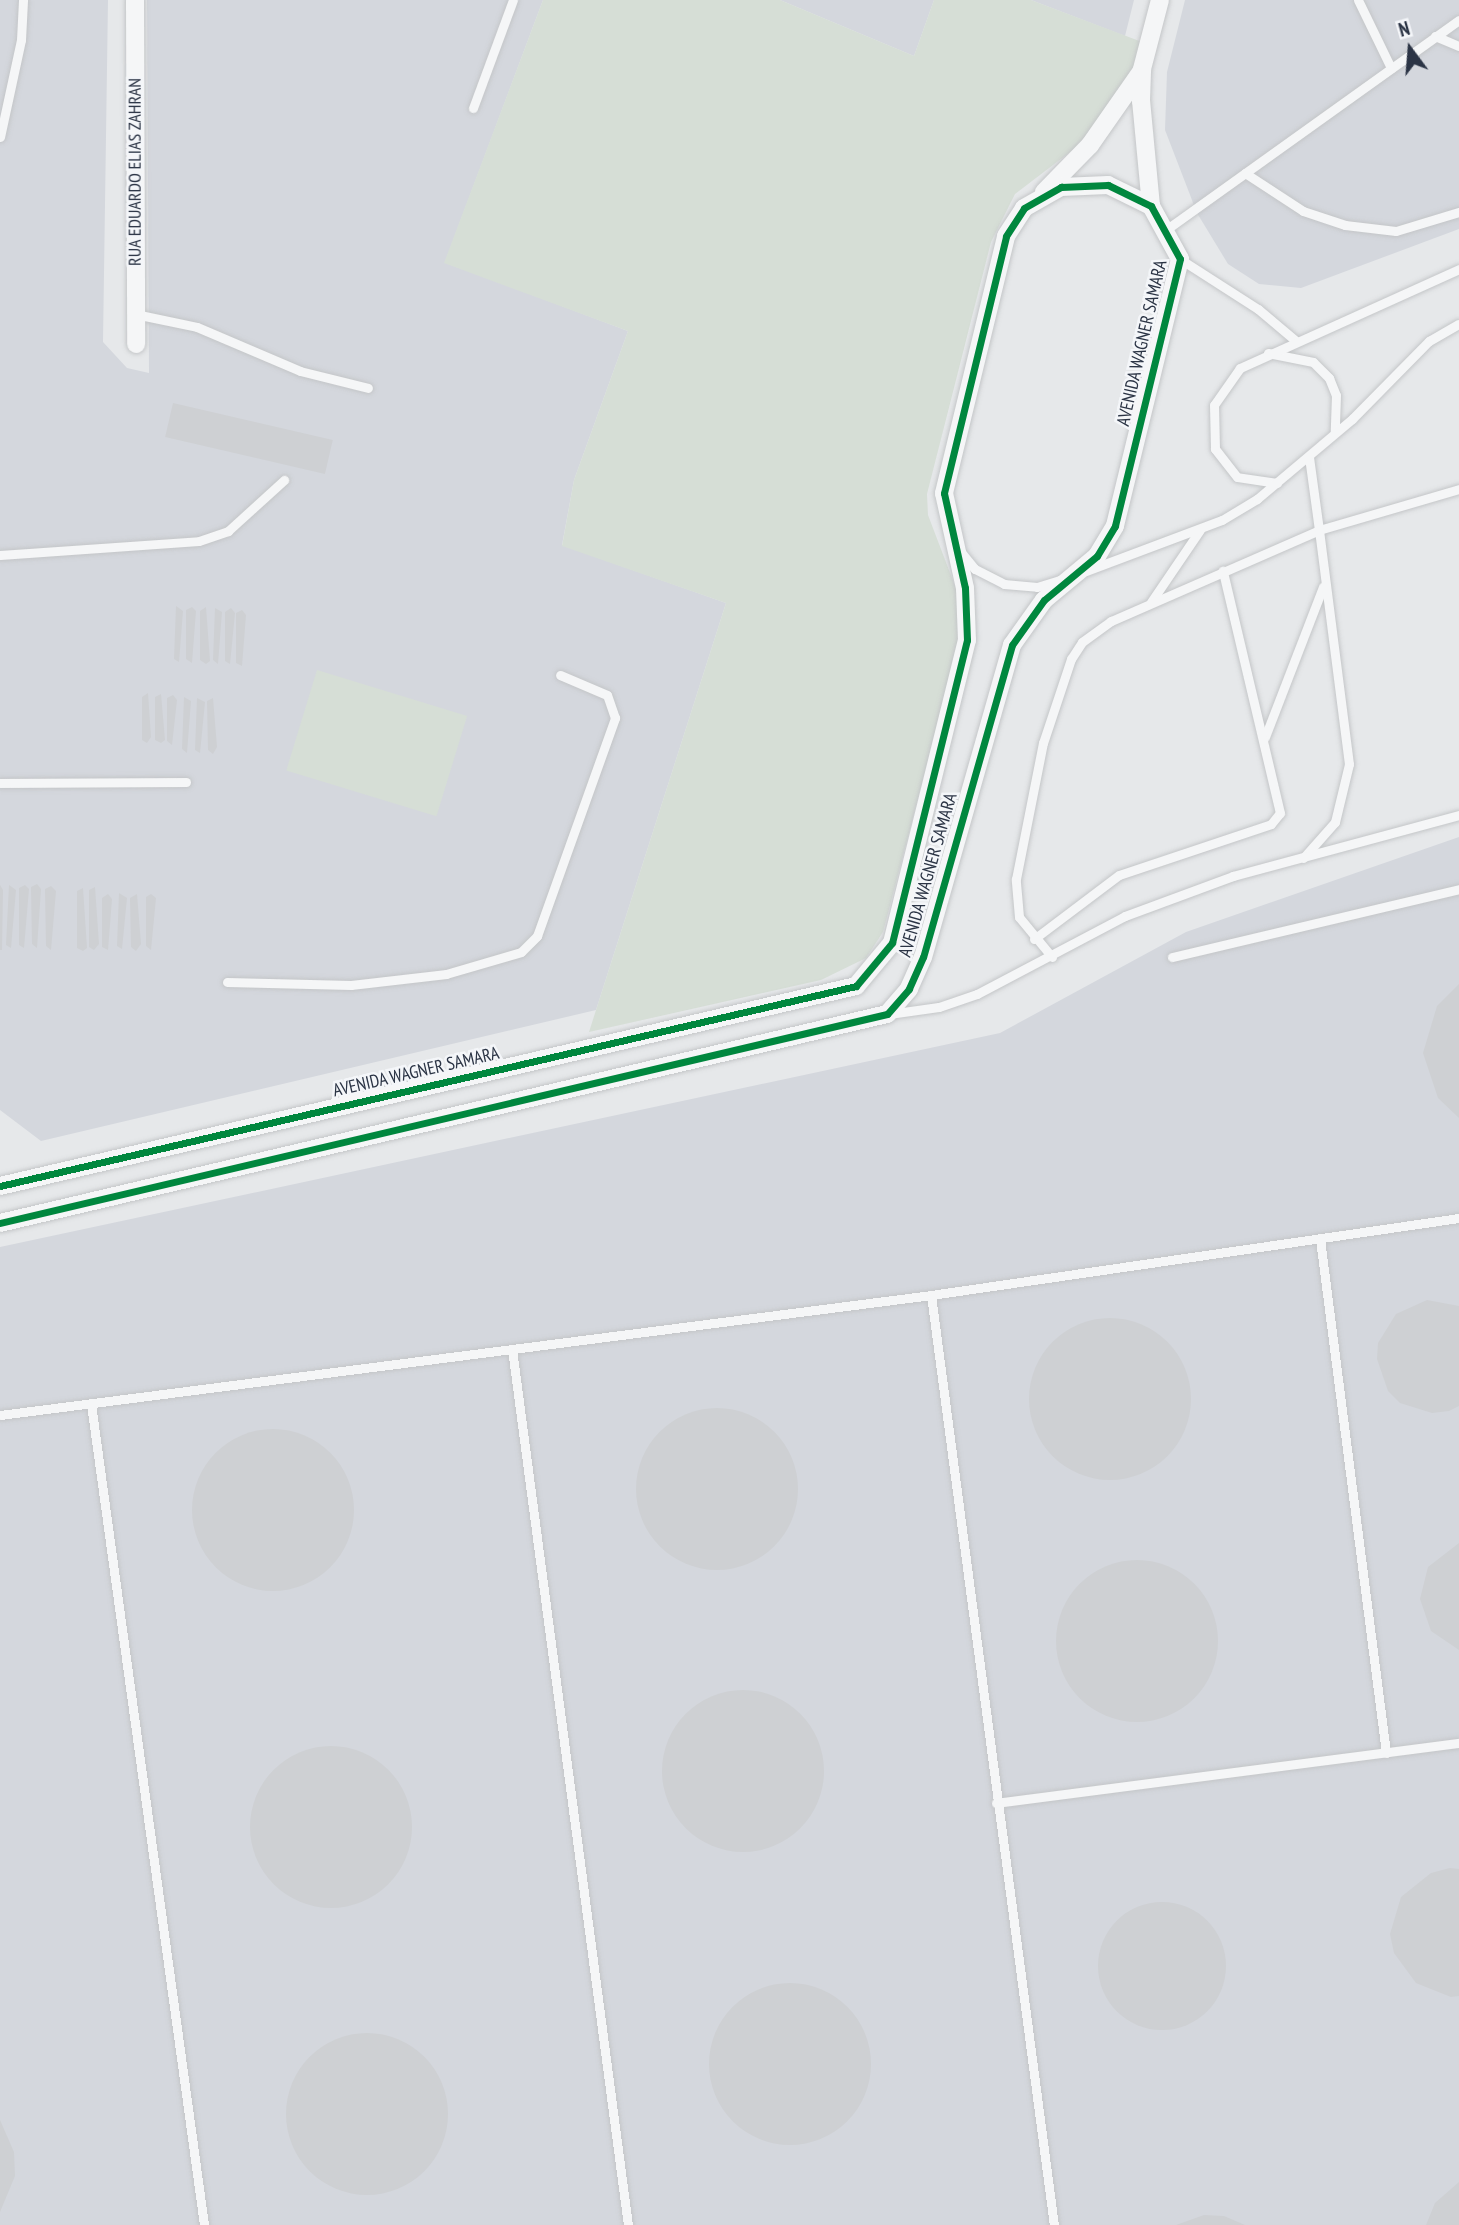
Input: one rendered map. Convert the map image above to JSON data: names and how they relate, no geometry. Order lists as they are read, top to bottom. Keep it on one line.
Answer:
{"streets":{"street":["RUA EDUARDO ELIAS ZAHRAN","AVENIDA WAGNER SAMARA"]},"north":"top"}
